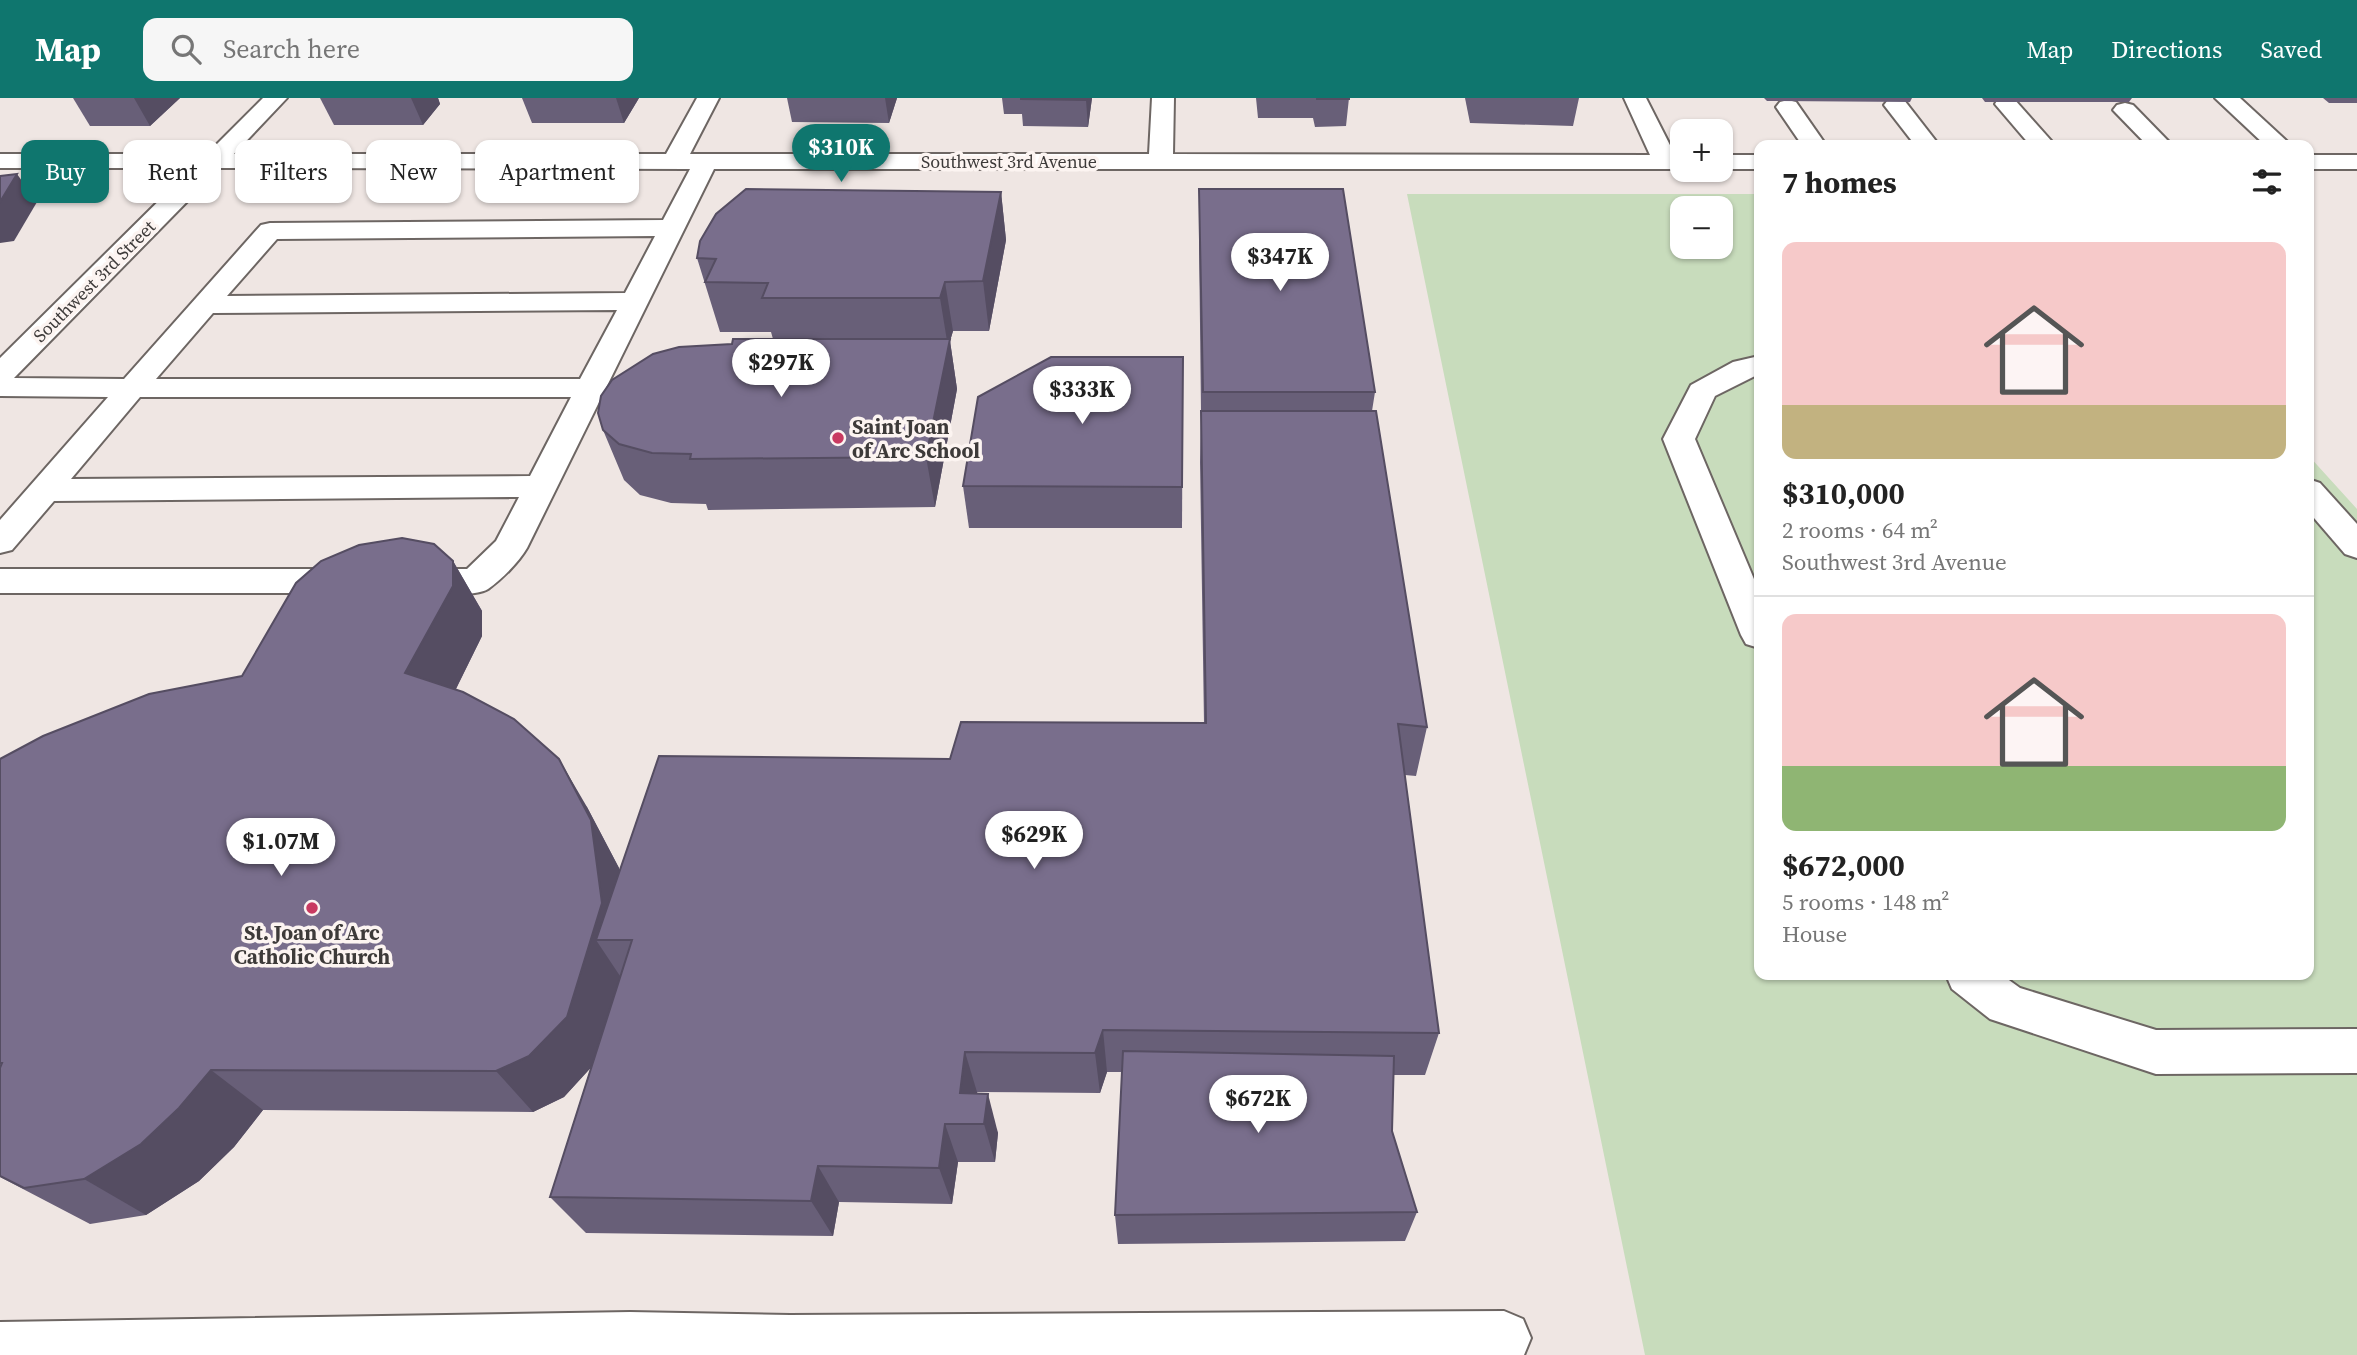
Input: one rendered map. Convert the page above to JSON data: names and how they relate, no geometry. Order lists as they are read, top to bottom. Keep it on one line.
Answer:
{"streets":{"street":["Southwest 3rd Avenue","Southwest 3rd Street"]},"places":["Saint Joan of Arc School","St. Joan of Arc Catholic Church"],"page":{"header":"Map","search":"Search here","nav":["Map","Directions","Saved"],"map_buttons":["+","−"],"price":["$310K","$347K","$297K","$333K","$629K","$1.07M","$672K"],"chip":["Buy","Rent","Filters","New","Apartment"],"heading":"7 homes","list":[{"name":"$310,000","note":"2 rooms · 64 m² · Southwest 3rd Avenue"},{"name":"$672,000","note":"5 rooms · 148 m² · House"}]}}
